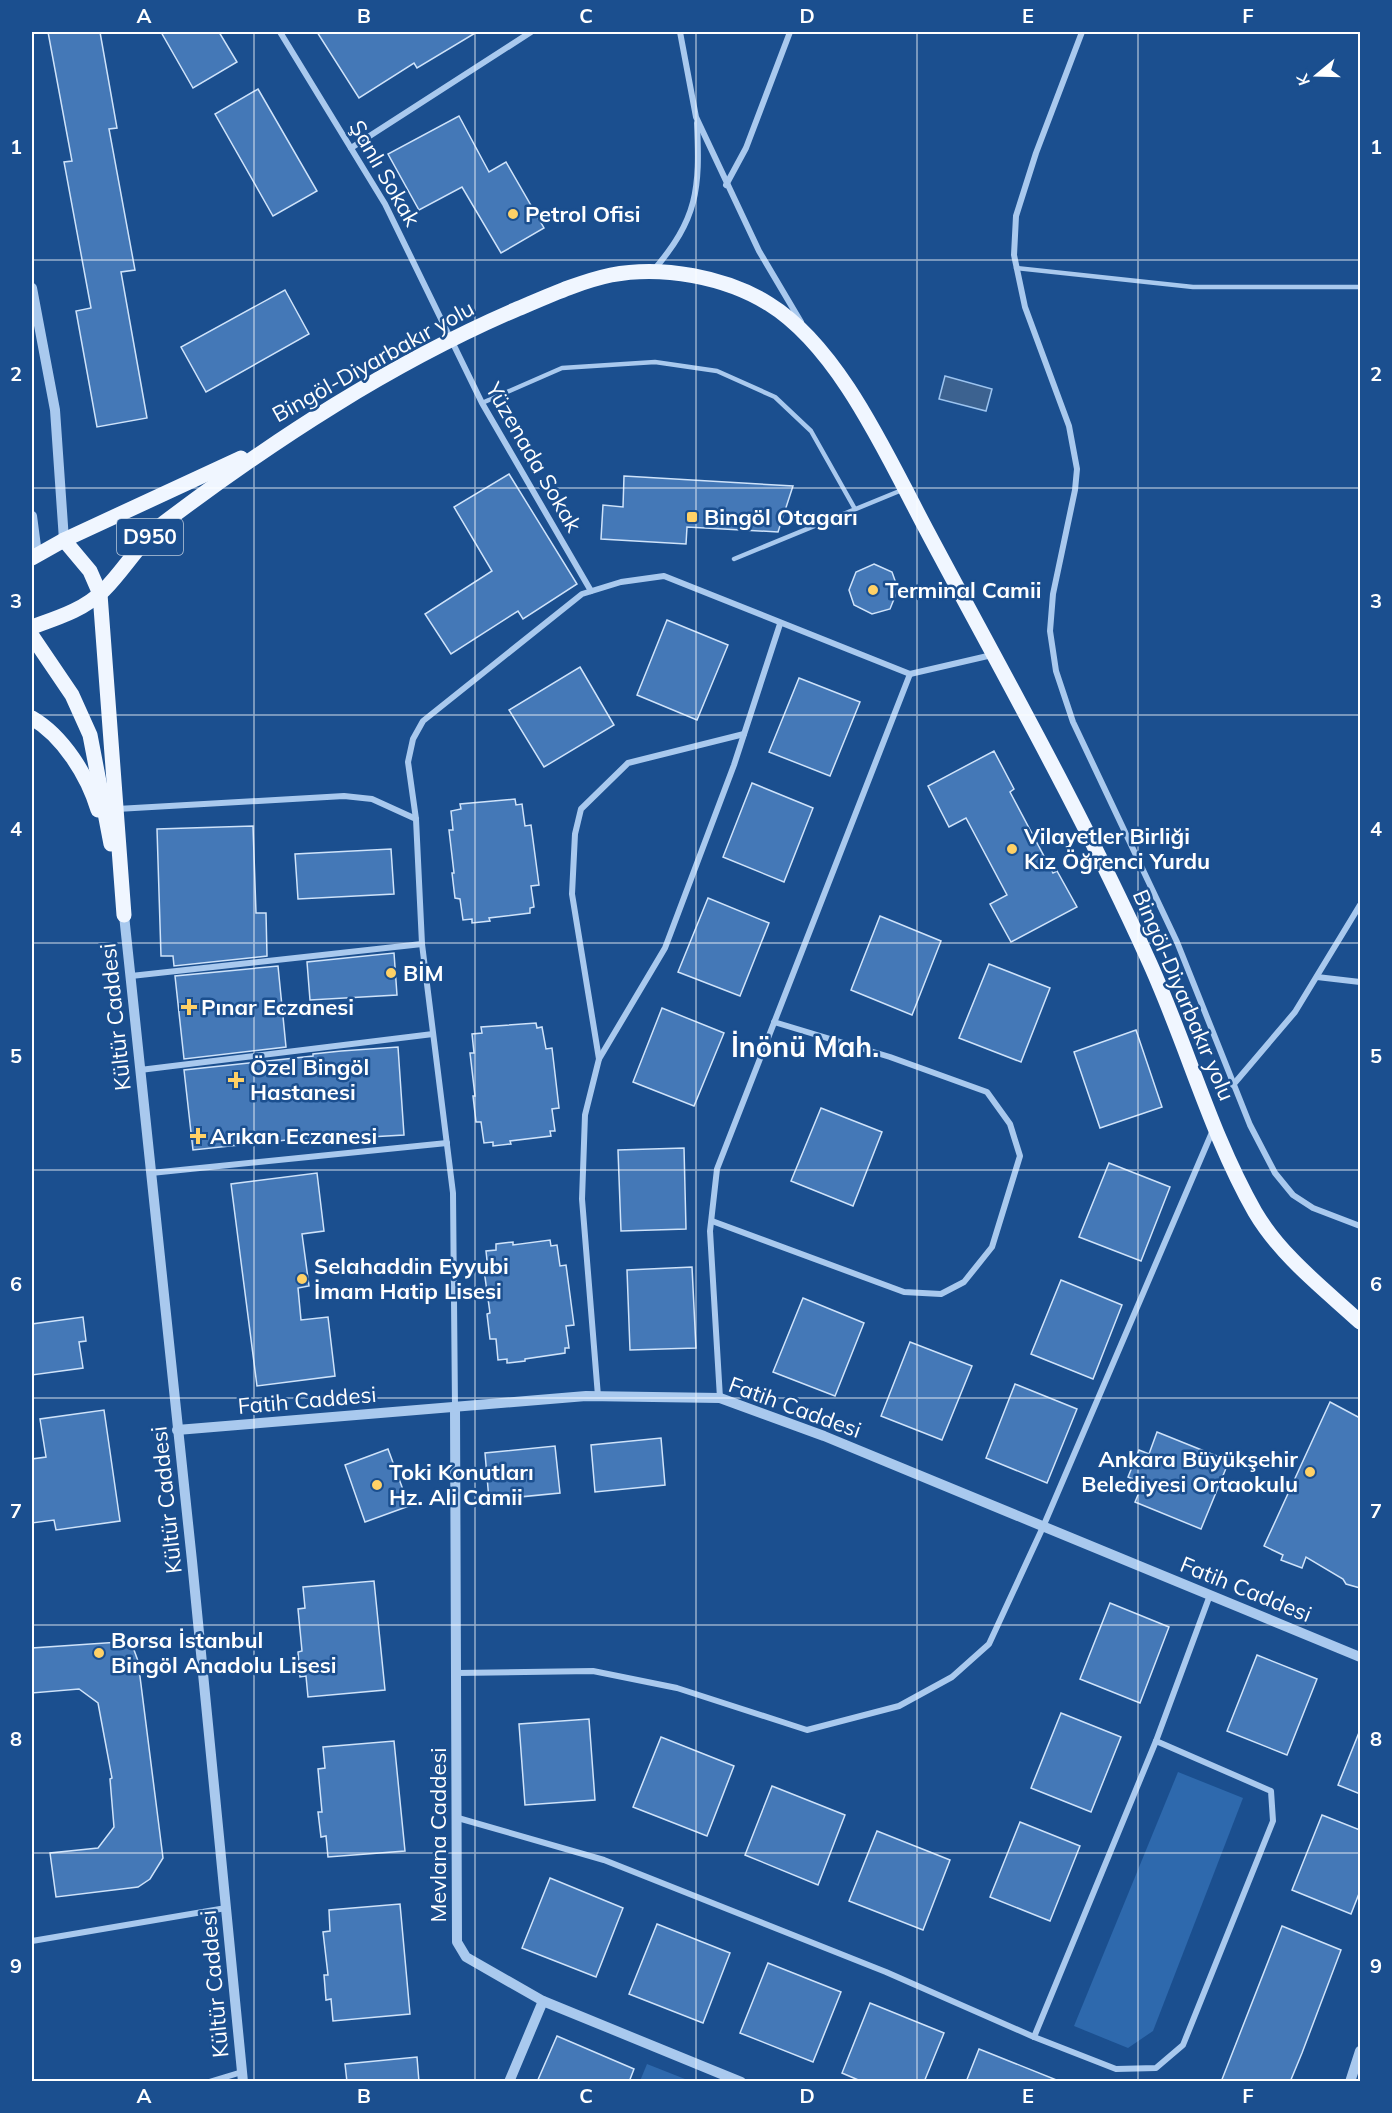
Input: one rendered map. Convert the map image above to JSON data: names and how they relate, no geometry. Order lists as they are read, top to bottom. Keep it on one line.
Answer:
{"streets":{"main road":["Bingöl-Diyarbakır yolu","D950"],"street":["Şanlı Sokak","Yüzenada Sokak","Kültür Caddesi","Fatih Caddesi","Mevlana Caddesi"]},"crossings":[["Şanlı Sokak","Bingöl-Diyarbakır yolu"],["Şanlı Sokak","Yüzenada Sokak"],["Bingöl-Diyarbakır yolu","Yüzenada Sokak"],["Kültür Caddesi","Fatih Caddesi"],["Fatih Caddesi","Mevlana Caddesi"]],"districts":["İnönü Mah."],"places":{"other":["Petrol Ofisi","Terminal Camii","Vilayetler Birliği Kız Öğrenci Yurdu","BİM","Selahaddin Eyyubi İmam Hatip Lisesi","Ankara Büyükşehir Belediyesi Ortaokulu","Toki Konutları Hz. Ali Camii","Borsa İstanbul Bingöl Anadolu Lisesi"],"transit":["Bingöl Otagarı"],"health":["Pınar Eczanesi","Özel Bingöl Hastanesi","Arıkan Eczanesi"]},"north":"left","grid":{"columns":["A","B","C","D","E","F"],"rows":["1","2","3","4","5","6","7","8","9"]}}
